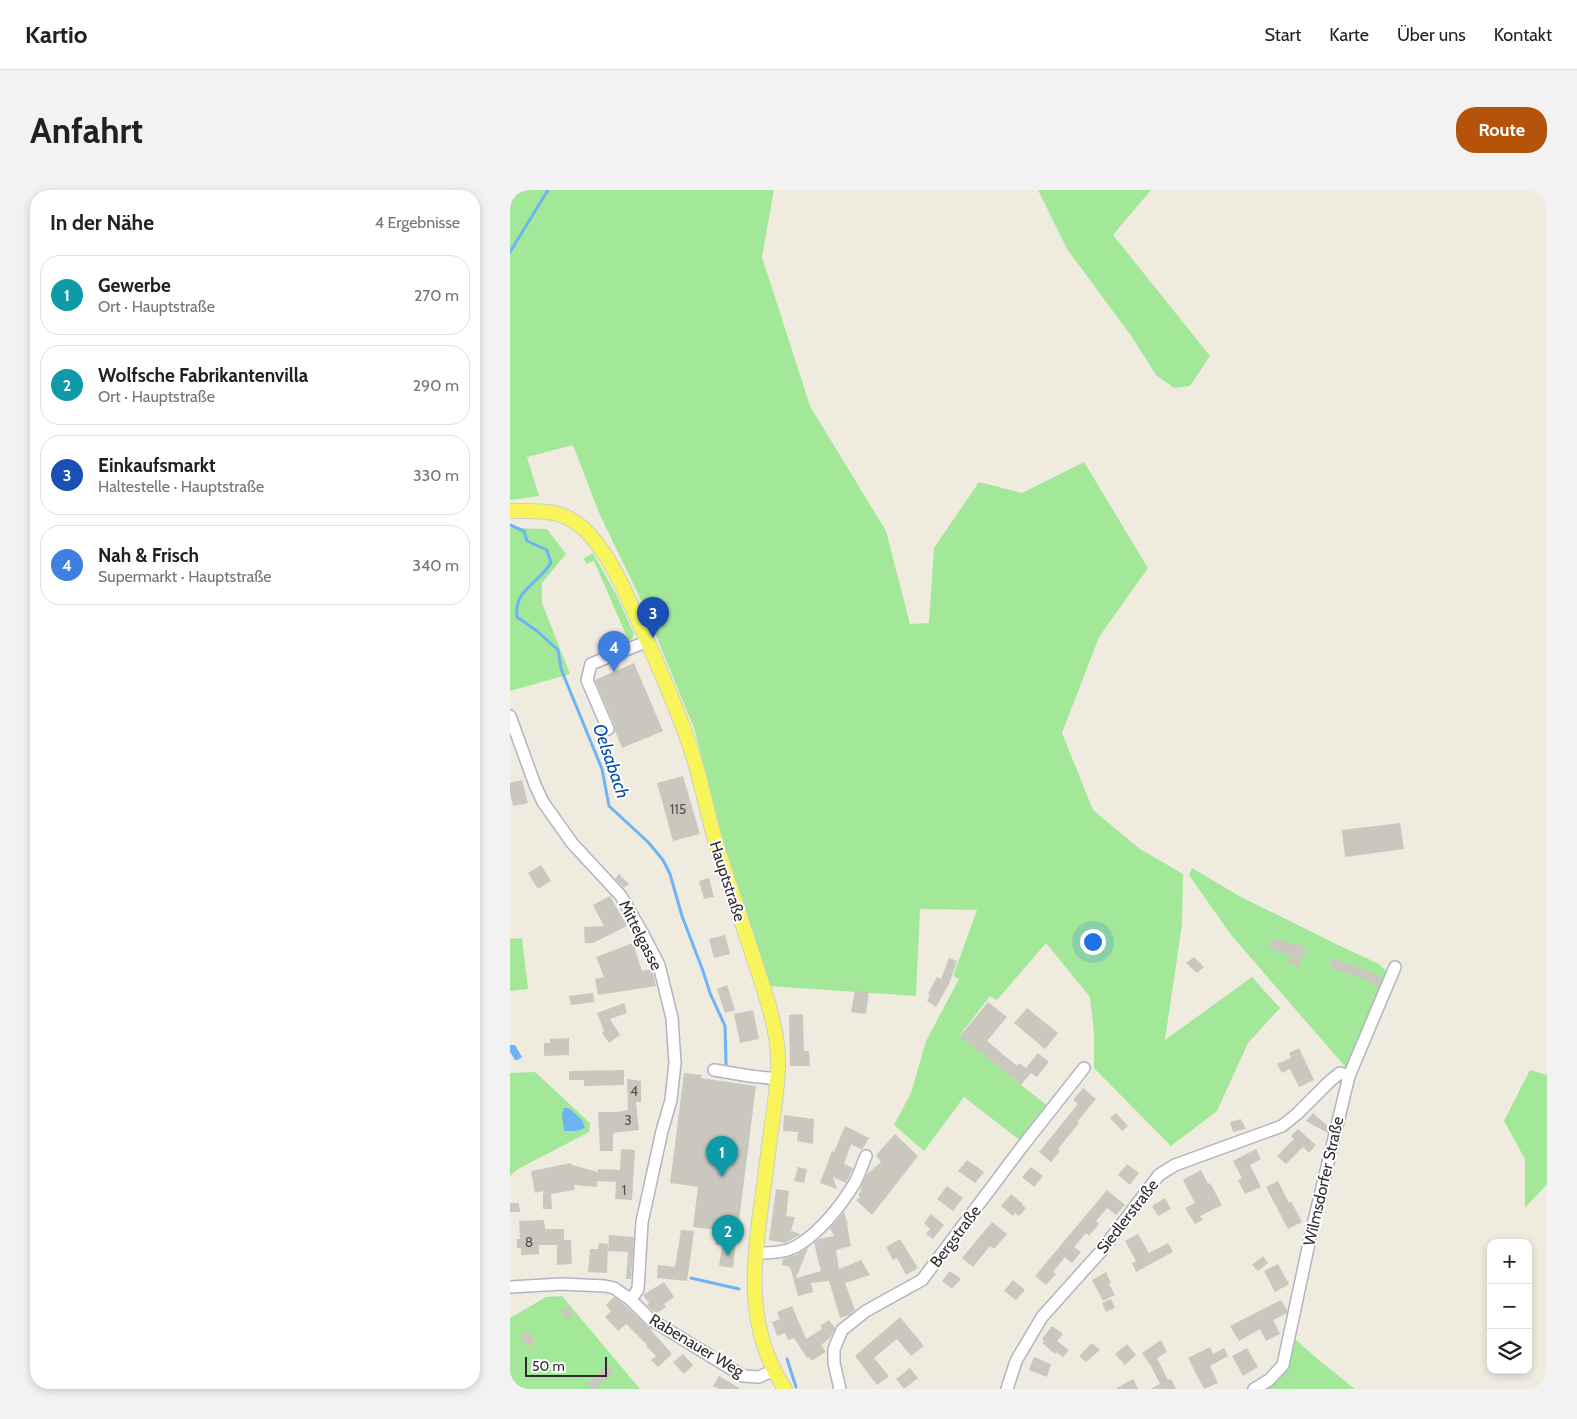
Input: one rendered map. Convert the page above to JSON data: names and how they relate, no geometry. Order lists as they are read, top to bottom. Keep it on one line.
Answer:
{"streets":{"main road":["Hauptstraße"],"street":["Mittelgasse","Wilmsdorfer Straße","Siedlerstraße","Bergstraße","Rabenauer Weg"]},"crossings":[["Hauptstraße","Rabenauer Weg"],["Mittelgasse","Rabenauer Weg"],["Wilmsdorfer Straße","Siedlerstraße"]],"water":["Oelsabach"],"house_numbers":["115","4","3","1","8"],"scale_bar":"50 m","page":{"header":"Kartio","nav":["Start","Karte","Über uns","Kontakt"],"buttons":"Route","title":"Anfahrt","heading":["In der Nähe","4 Ergebnisse"],"list":[{"mark":"1","name":"Gewerbe","note":"Ort · Hauptstraße","value":"270 m"},{"mark":"2","name":"Wolfsche Fabrikantenvilla","note":"Ort · Hauptstraße","value":"290 m"},{"mark":"3","name":"Einkaufsmarkt","note":"Haltestelle · Hauptstraße","value":"330 m"},{"mark":"4","name":"Nah & Frisch","note":"Supermarkt · Hauptstraße","value":"340 m"}],"pins":["3","4","1","2"],"map_buttons":["+","−"],"scale":"50 m"}}
